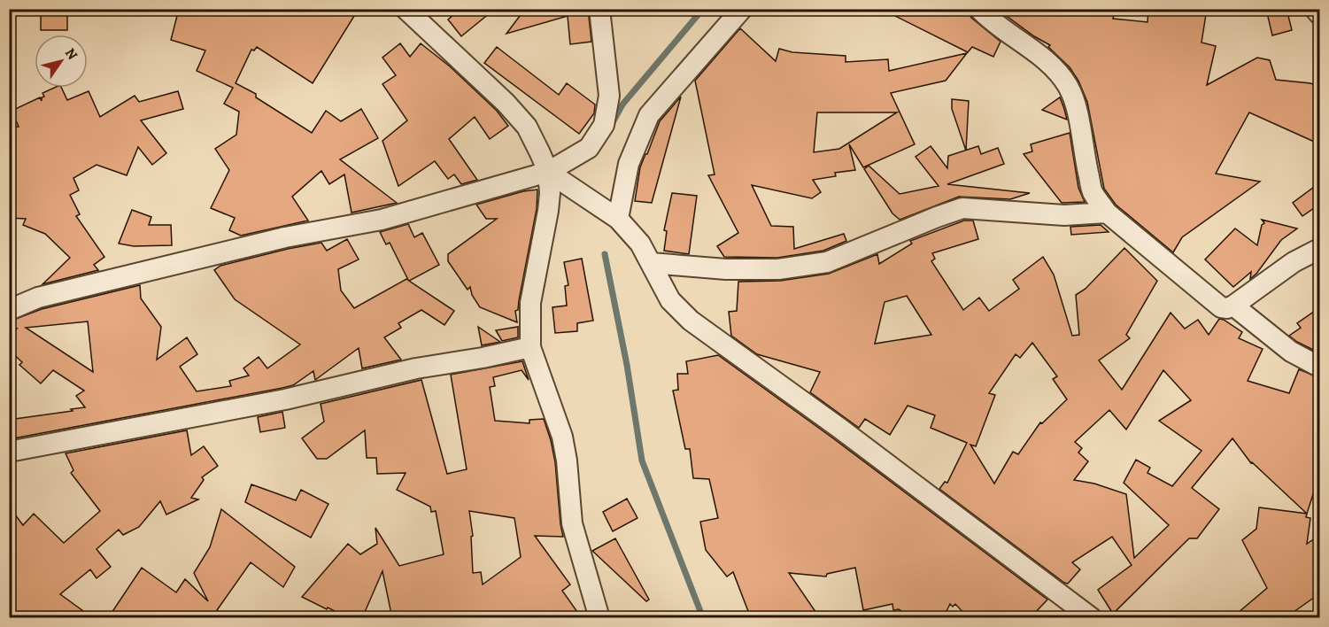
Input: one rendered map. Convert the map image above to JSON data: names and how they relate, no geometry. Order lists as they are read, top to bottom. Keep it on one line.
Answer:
{"north":"top right"}
